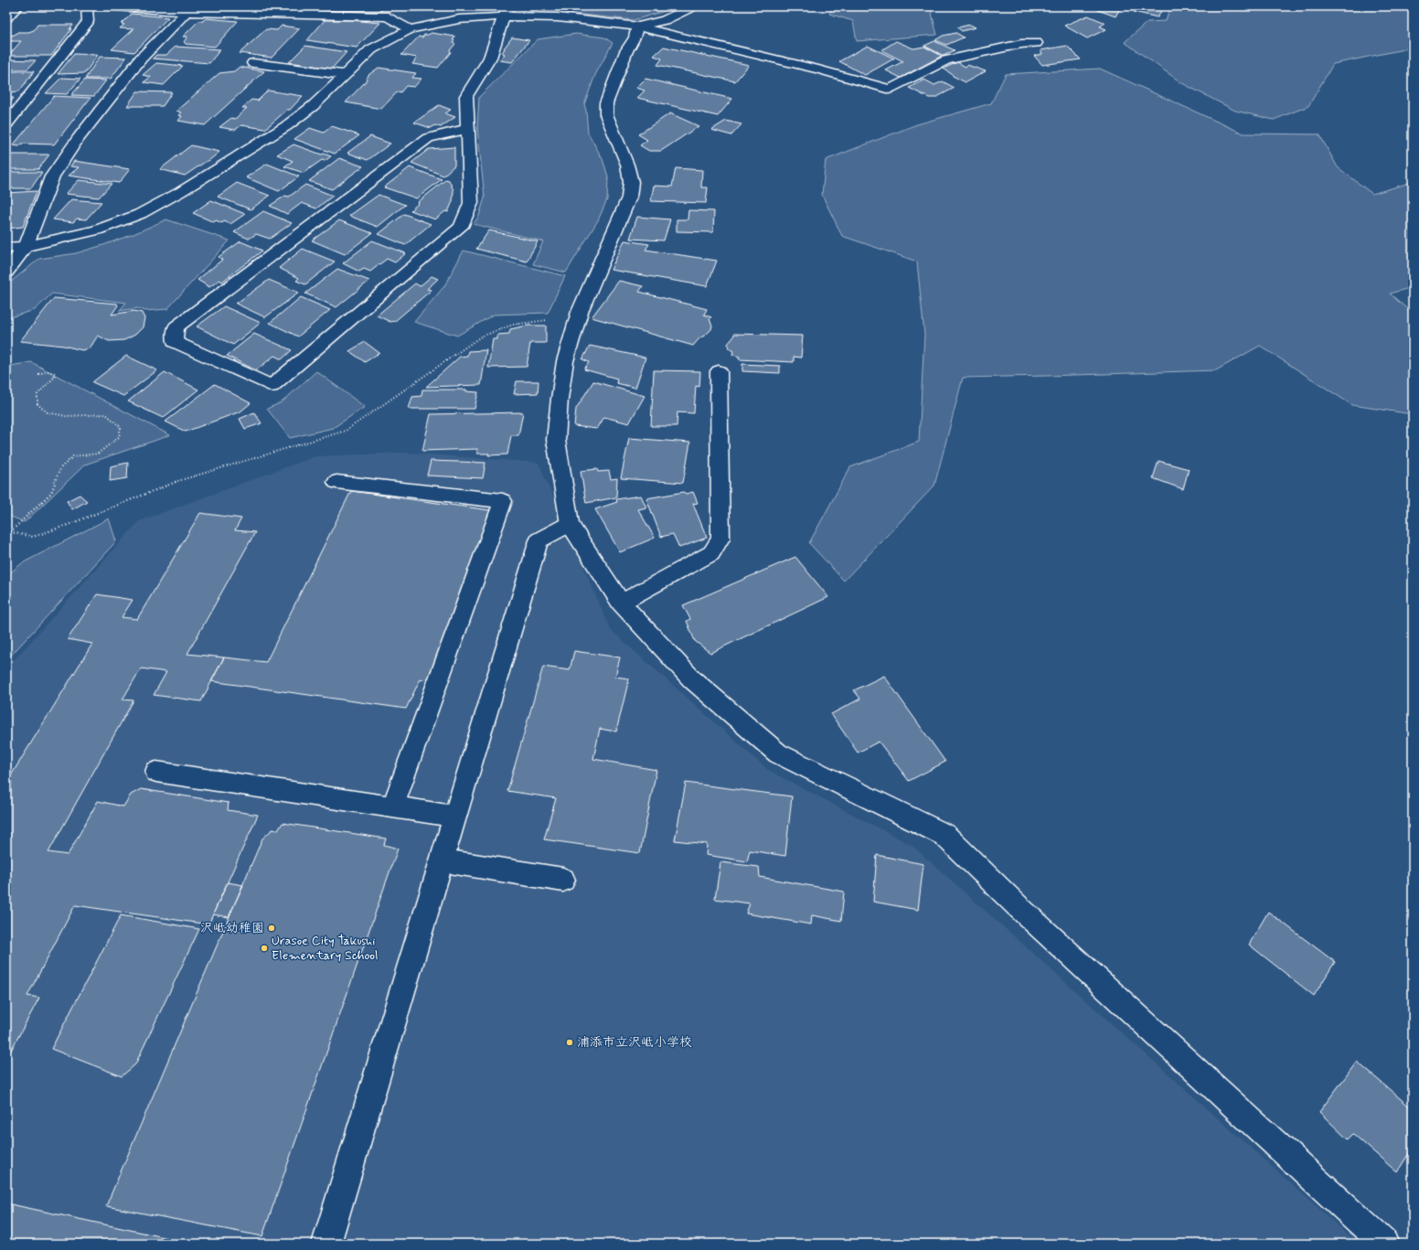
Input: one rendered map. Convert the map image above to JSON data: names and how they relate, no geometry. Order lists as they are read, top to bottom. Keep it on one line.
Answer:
{"places":["沢岻幼稚園","Urasoe City Takushi Elementary School","浦添市立沢岻小学校"]}
